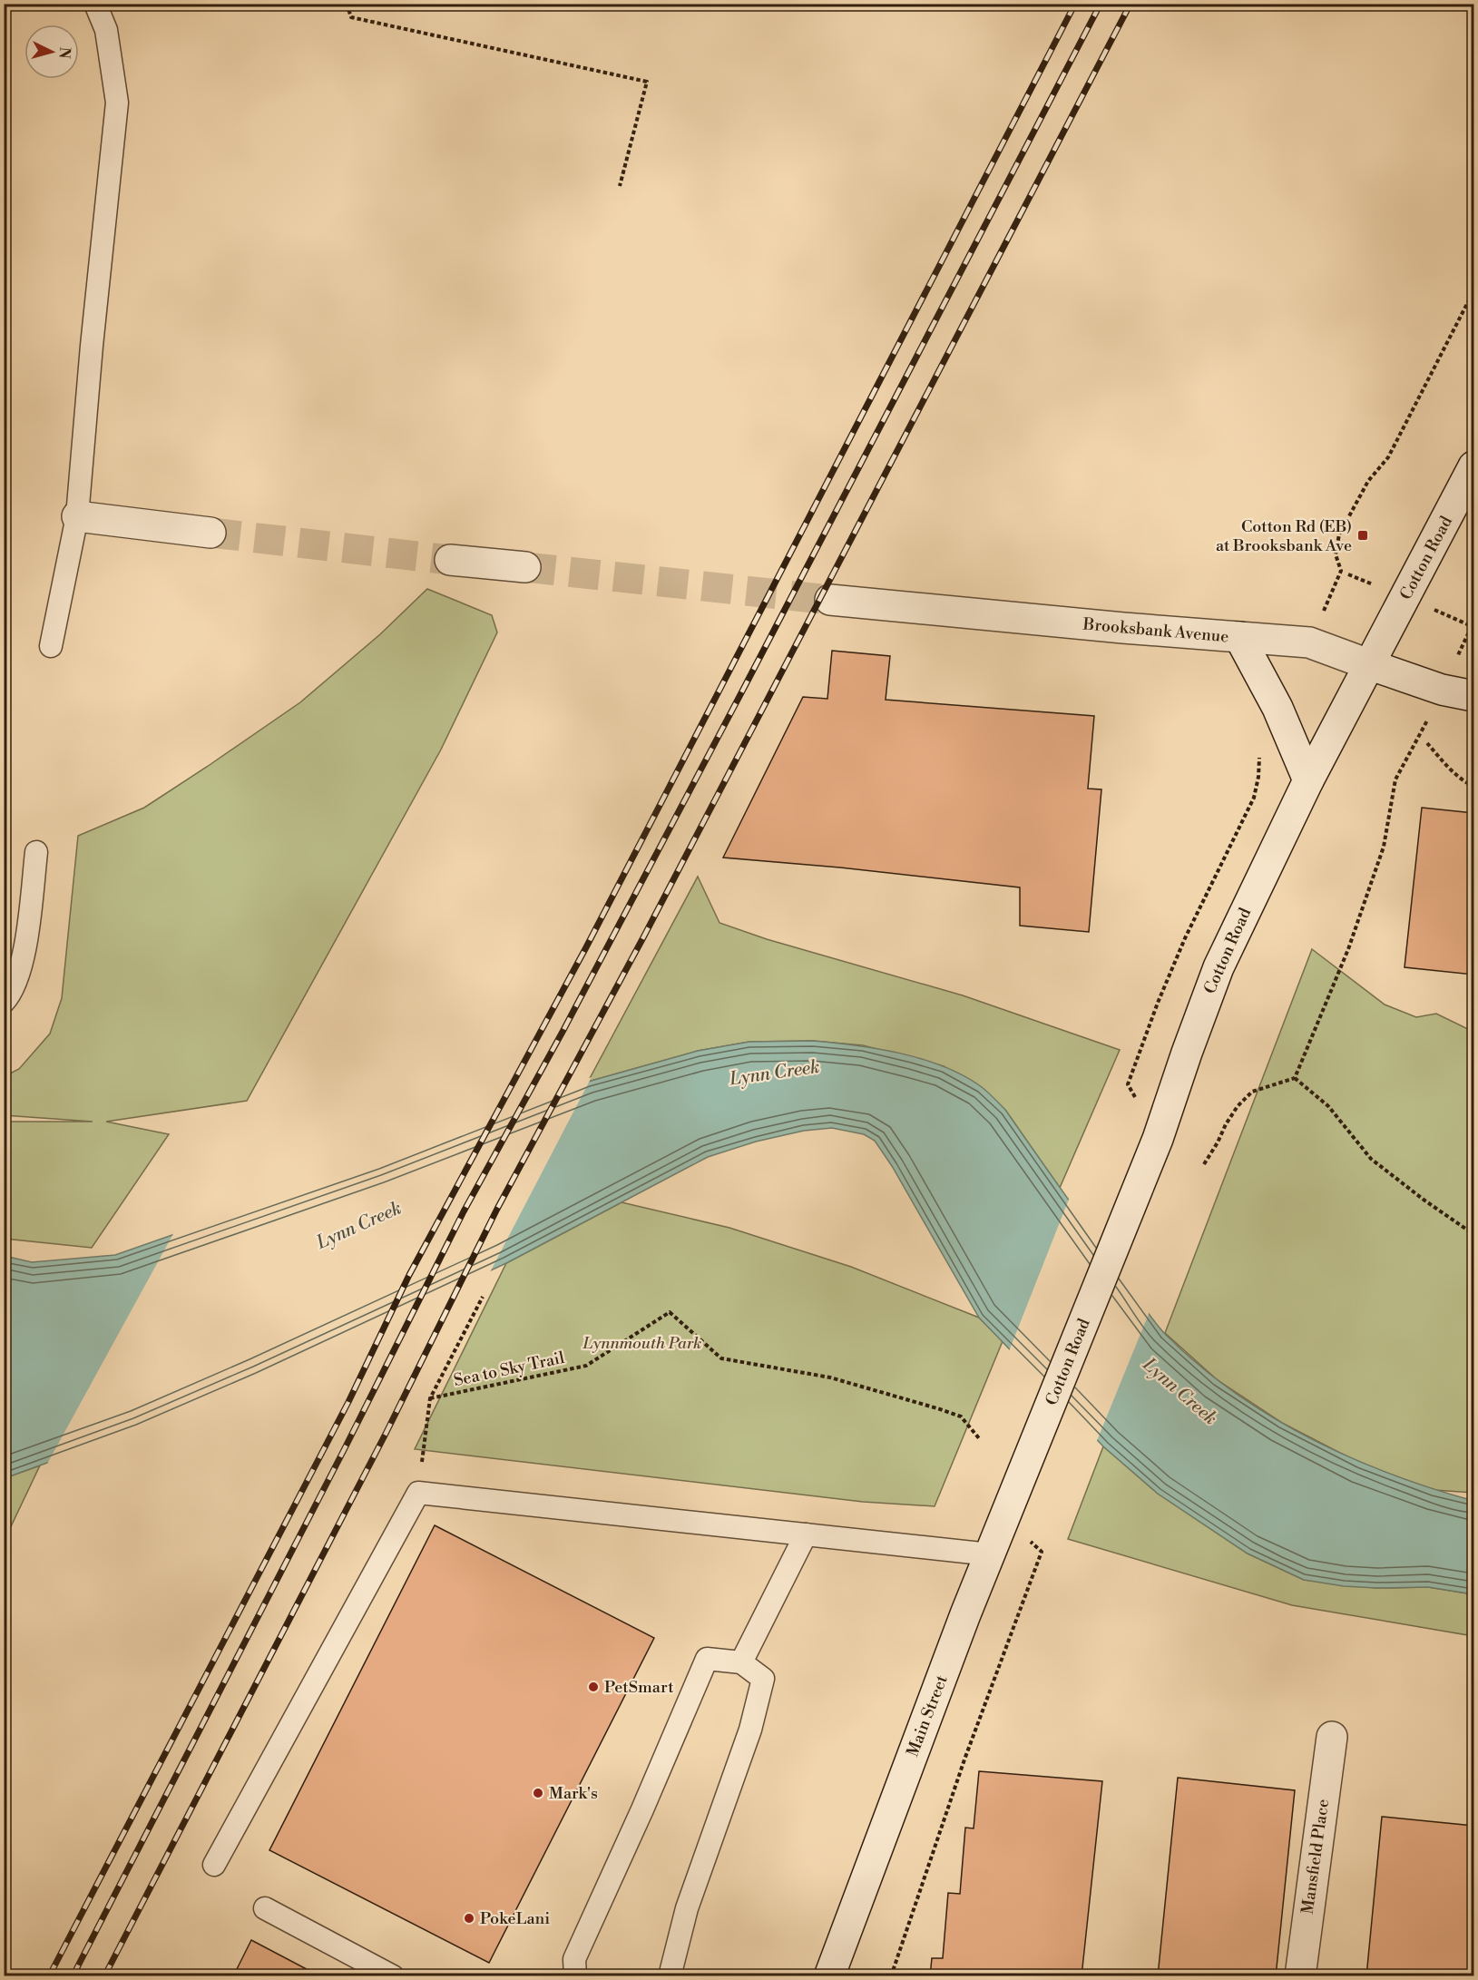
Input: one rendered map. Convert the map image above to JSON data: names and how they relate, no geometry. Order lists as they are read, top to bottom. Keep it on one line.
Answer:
{"streets":{"main road":["Cotton Road","Brooksbank Avenue","Main Street","Mansfield Place"],"path":["Sea to Sky Trail"]},"crossings":[["Cotton Road","Brooksbank Avenue"],["Cotton Road","Main Street"]],"water":["Lynn Creek"],"parks":["Lynnmouth Park"],"places":{"transit":["Cotton Rd (EB) at Brooksbank Ave"],"other":["PetSmart","Mark's","PokeLani"]},"north":"right"}
